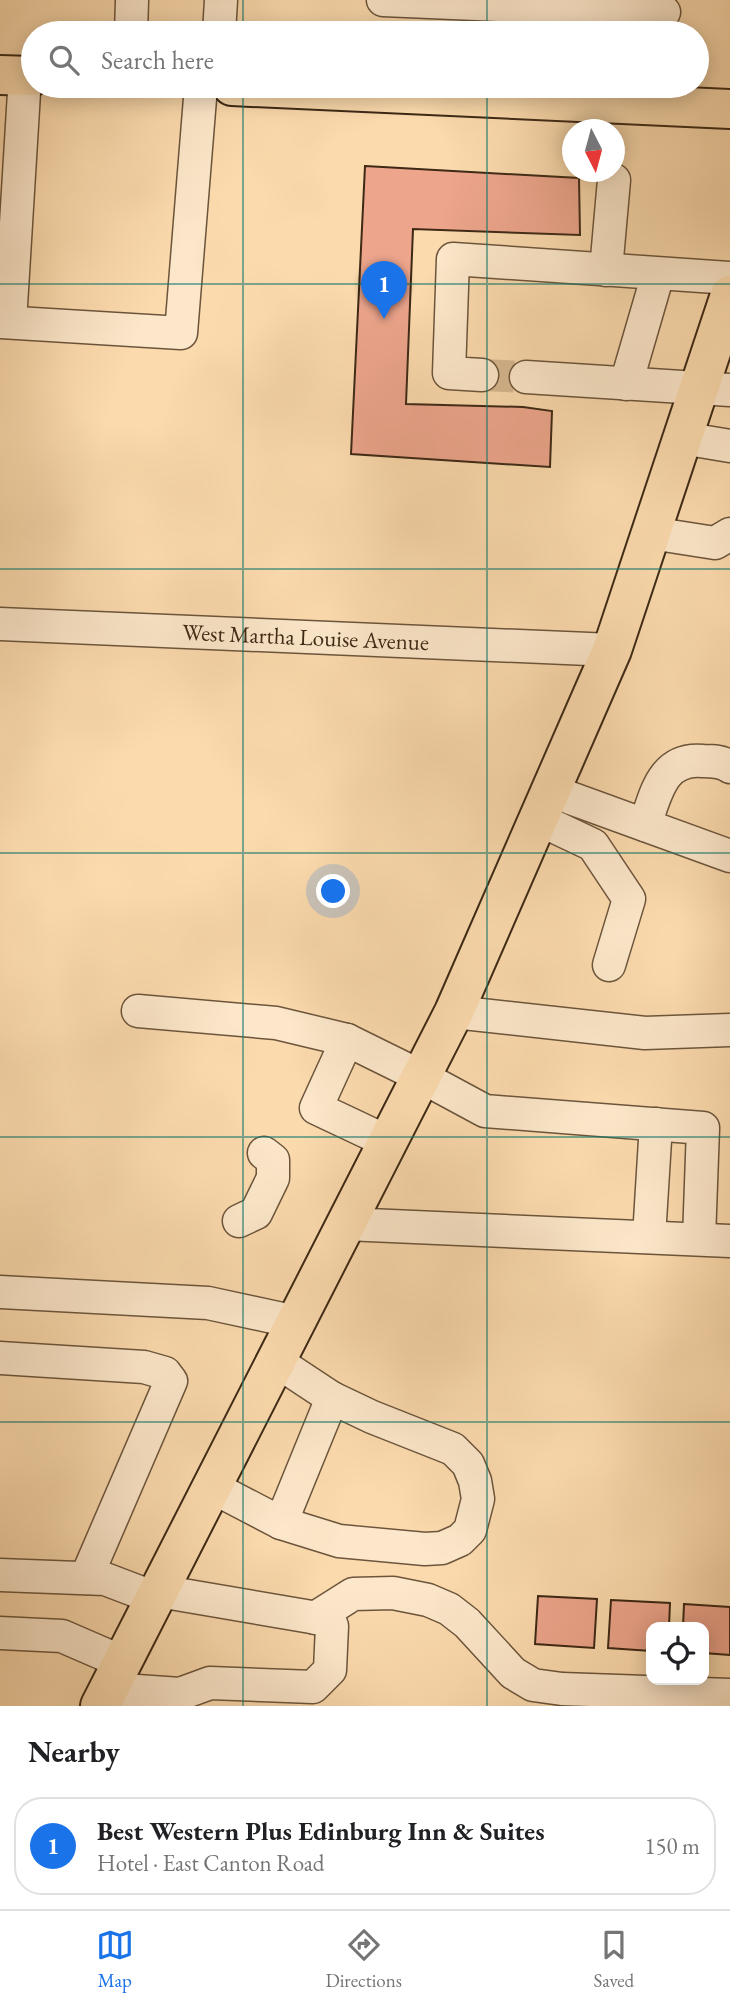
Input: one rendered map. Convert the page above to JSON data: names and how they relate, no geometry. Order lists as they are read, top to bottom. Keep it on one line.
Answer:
{"streets":{"street":["West Martha Louise Avenue"]},"north":"bottom","page":{"search":"Search here","pins":"1","heading":"Nearby","list":[{"mark":"1","name":"Best Western Plus Edinburg Inn & Suites","note":"Hotel · East Canton Road","value":"150 m"}],"nav":["Map","Directions","Saved"]}}
